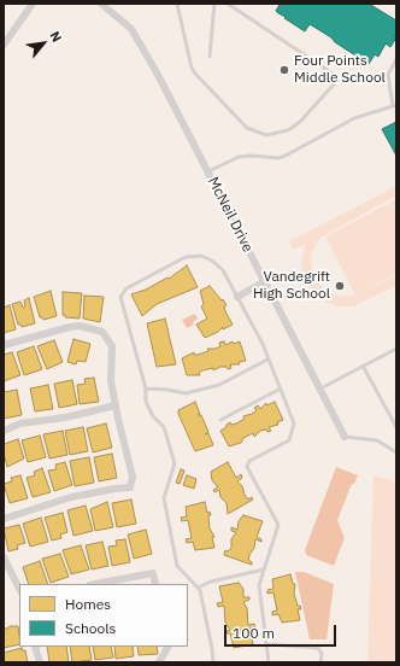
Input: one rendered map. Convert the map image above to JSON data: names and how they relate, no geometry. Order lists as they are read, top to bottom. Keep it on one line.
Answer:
{"streets":{"street":["McNeil Drive"]},"places":["Four Points Middle School","Vandegrift High School"],"legend":["Homes","Schools"],"scale_bar":"100 m","north":"top right"}
